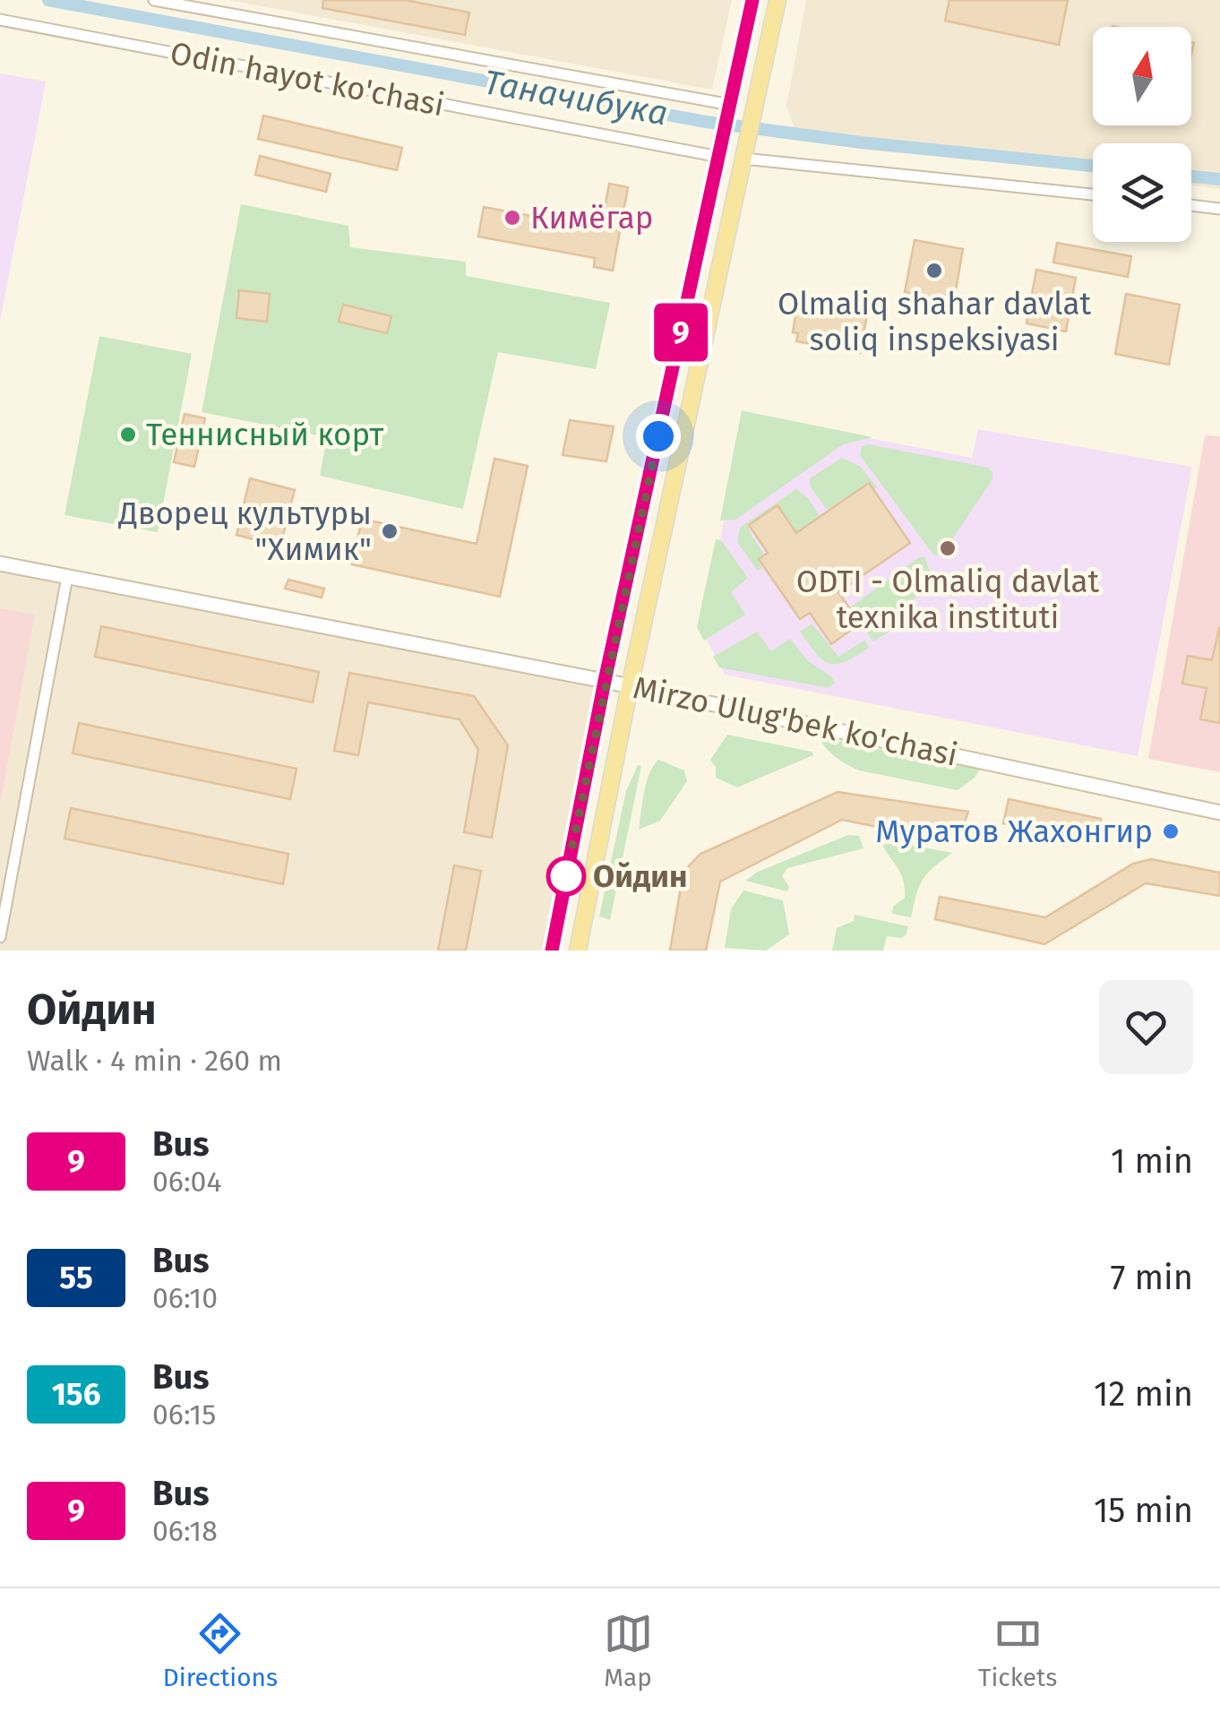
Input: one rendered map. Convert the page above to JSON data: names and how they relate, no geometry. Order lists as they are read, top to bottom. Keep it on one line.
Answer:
{"streets":{"main road":["Mirzo Ulug'bek ko'chasi"],"street":["Odin hayot ko'chasi"]},"water":["Таначибука"],"places":["Кимёгар","Olmaliq shahar davlat soliq inspeksiyasi","Теннисный корт","Дворец культуры \"Химик\"","ODTI - Olmaliq davlat texnika instituti","Муратов Жахонгир","Ойдин"],"lines":["bus line 9"],"north":"top","page":{"on_map":"9","heading":["Ойдин","Walk · 4 min · 260 m"],"list":[{"mark":"9","name":"Bus","note":"06:04","value":"1 min"},{"mark":"55","name":"Bus","note":"06:10","value":"7 min"},{"mark":"156","name":"Bus","note":"06:15","value":"12 min"},{"mark":"9","name":"Bus","note":"06:18","value":"15 min"}],"tabs":["Directions","Map","Tickets"]}}
